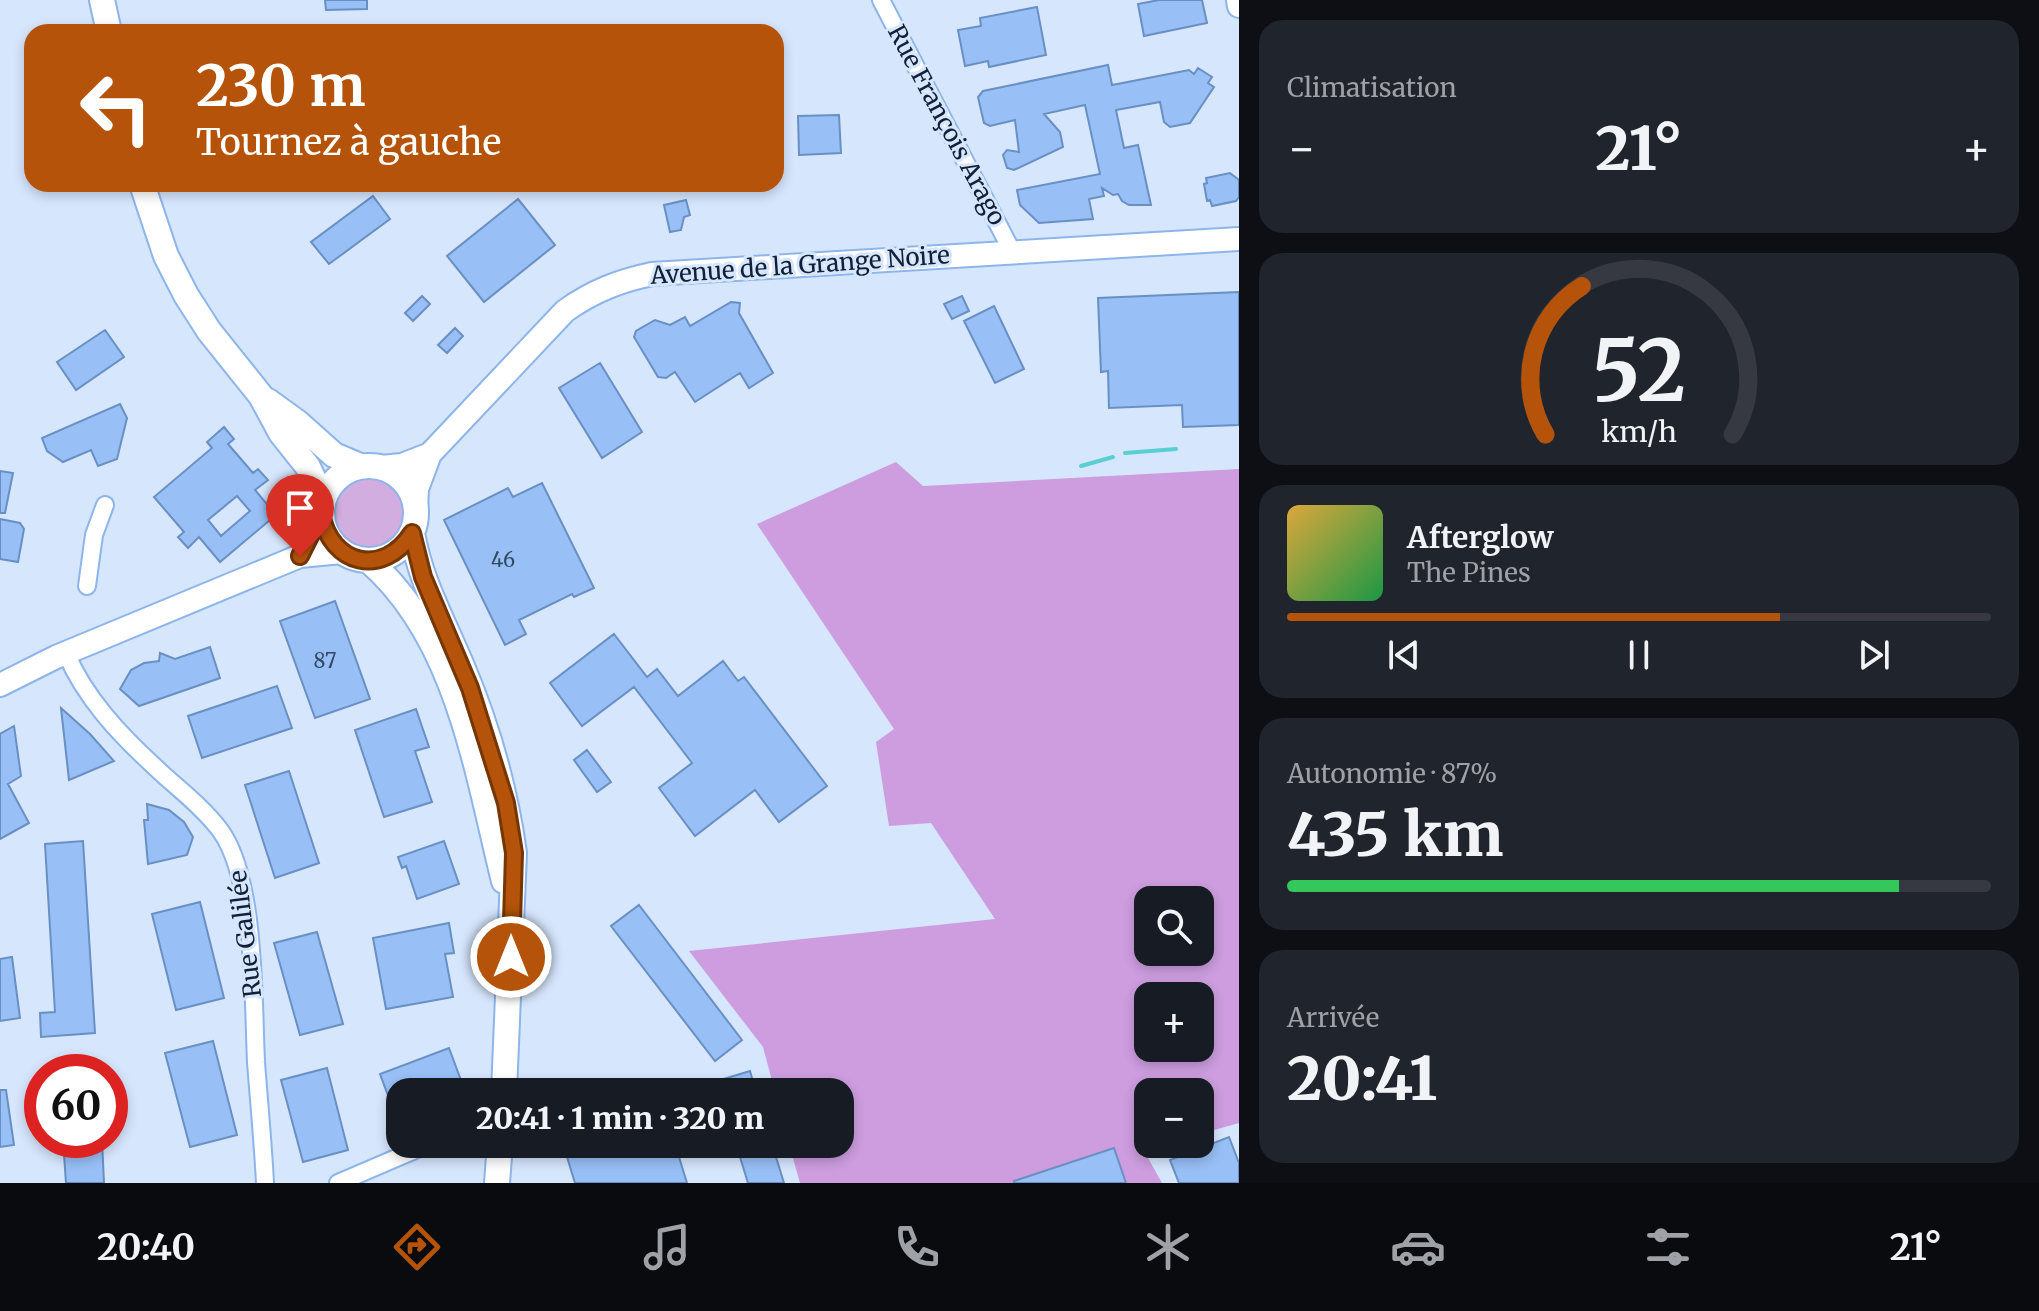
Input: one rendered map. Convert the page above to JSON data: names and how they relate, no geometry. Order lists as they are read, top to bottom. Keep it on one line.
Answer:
{"streets":{"street":["Rue François Arago","Avenue de la Grange Noire","Rue Galilée"]},"crossings":[["Rue François Arago","Avenue de la Grange Noire"]],"house_numbers":["46","87"],"page":{"tile":["Climatisation",["Autonomie · 87%","435 km"],["Arrivée","20:41"]],"turn":["230 m","Tournez à gauche"],"heat":["−","21°","+"],"song":["Afterglow","The Pines"],"map_buttons":["+","−"],"limit":"60","trip":"20:41 · 1 min · 320 m","tabs":["20:40","21°"],"gauge":["52","km/h"]}}
